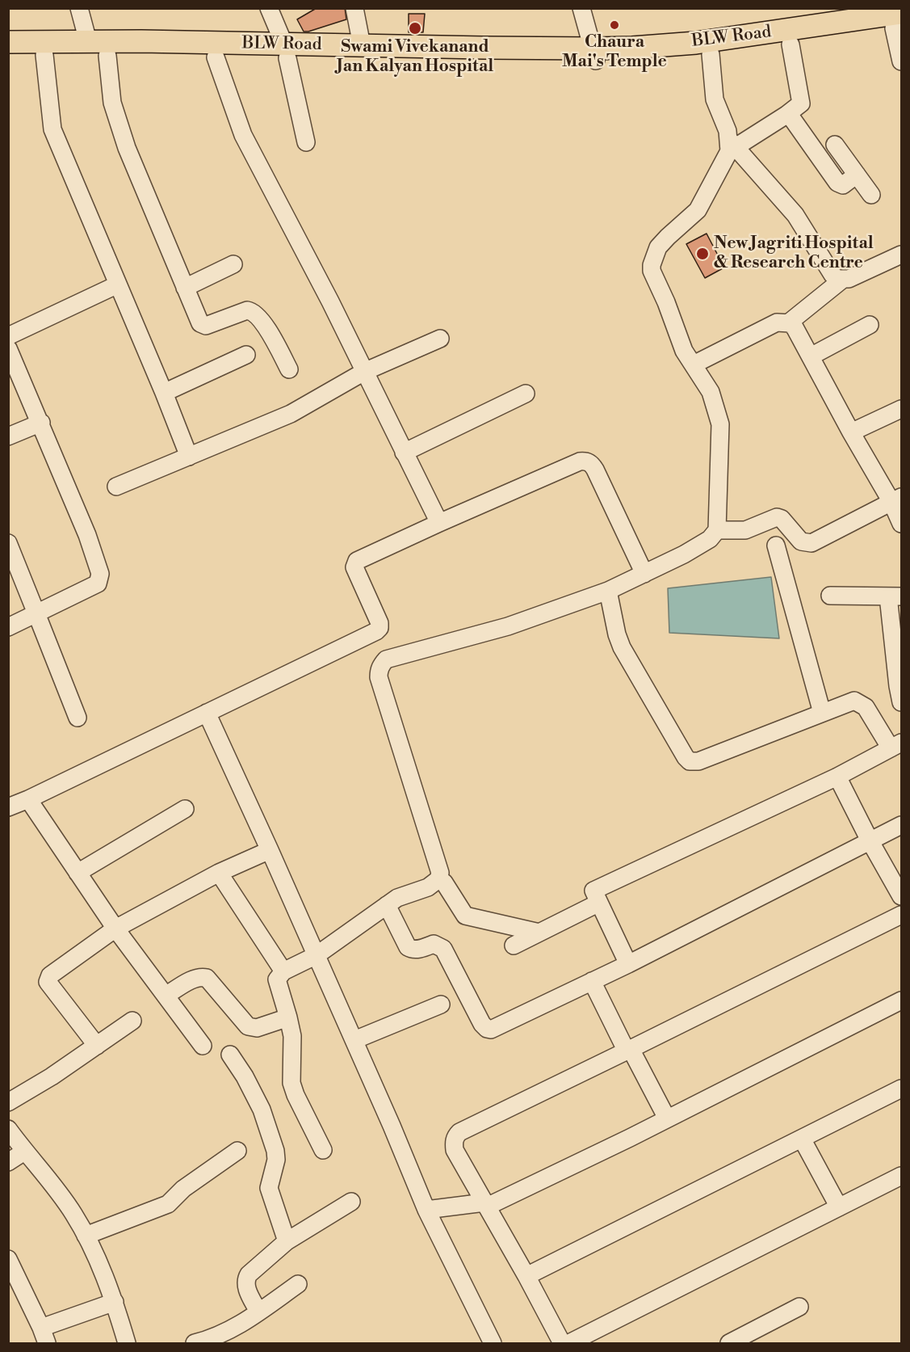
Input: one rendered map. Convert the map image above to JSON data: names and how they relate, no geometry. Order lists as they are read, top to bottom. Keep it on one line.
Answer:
{"streets":{"main road":["BLW Road"]},"places":["Chaura Mai's Temple","Swami Vivekanand Jan Kalyan Hospital","New Jagriti Hospital & Research Centre"]}
